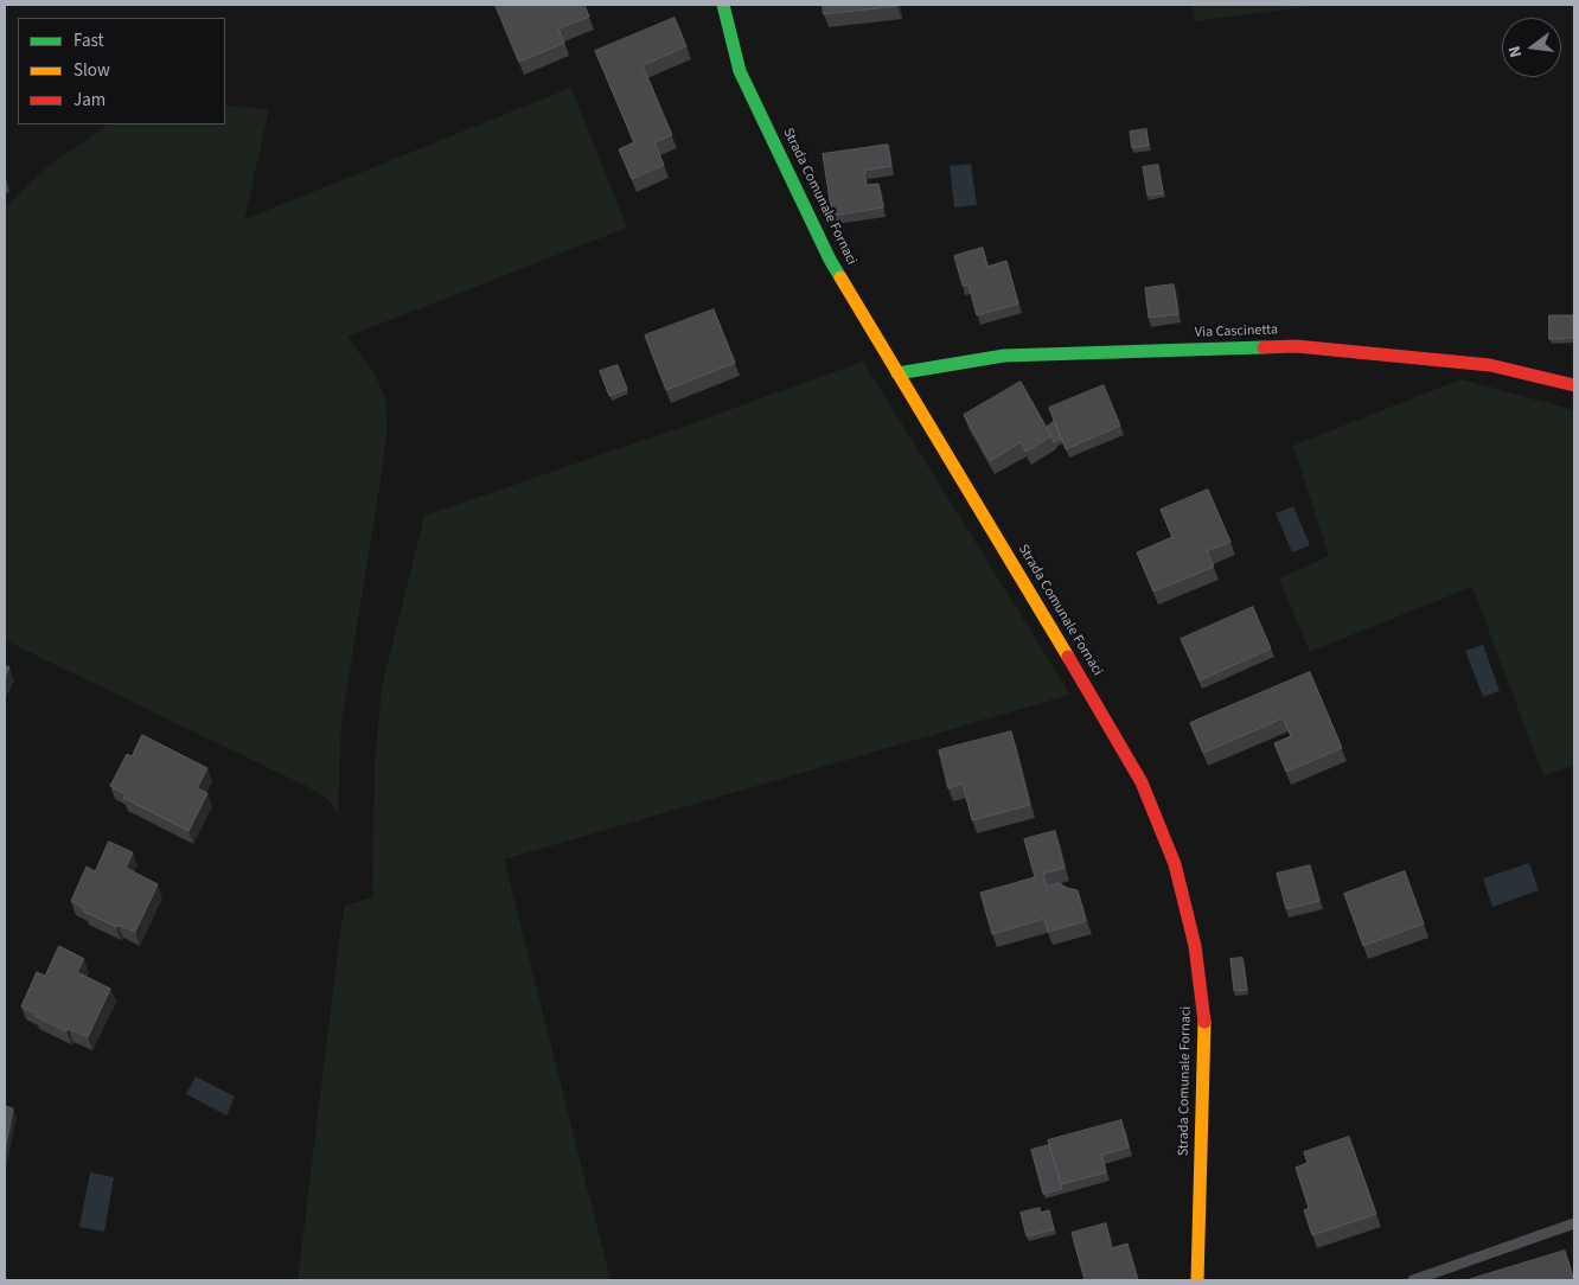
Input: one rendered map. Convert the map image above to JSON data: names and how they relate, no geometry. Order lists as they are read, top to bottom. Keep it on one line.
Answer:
{"streets":{"street":["Strada Comunale Fornaci","Via Cascinetta"]},"crossings":[["Strada Comunale Fornaci","Via Cascinetta"]],"legend":["Fast","Slow","Jam"],"north":"left"}
